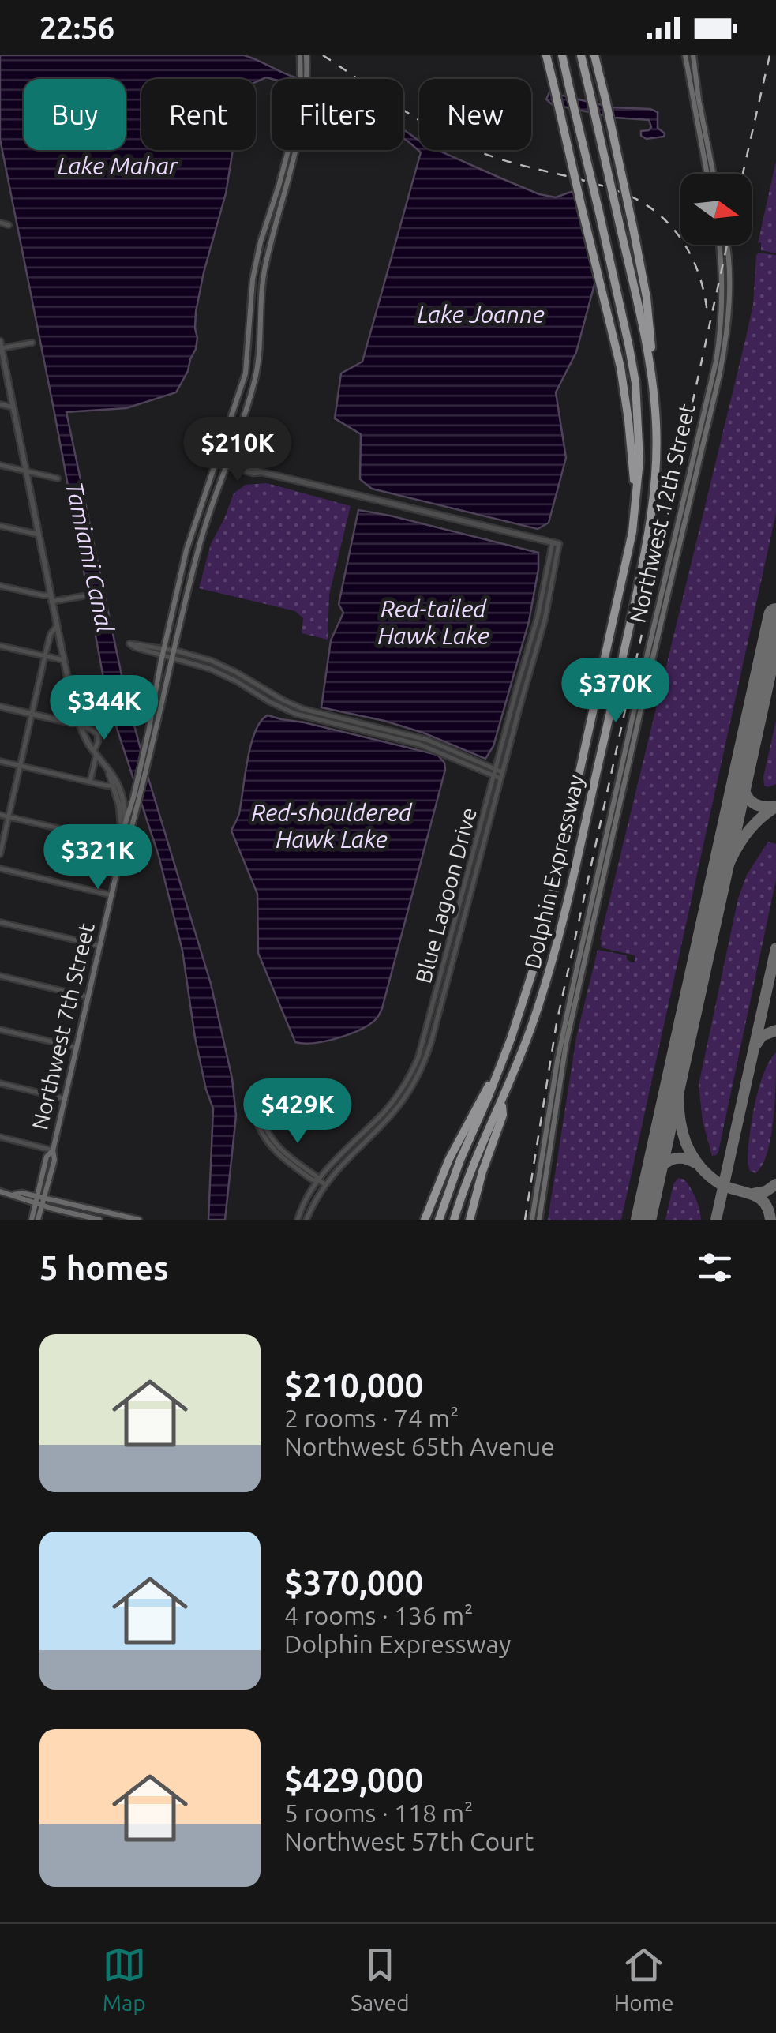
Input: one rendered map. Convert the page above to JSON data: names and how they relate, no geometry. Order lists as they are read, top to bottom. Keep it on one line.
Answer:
{"streets":{"highway":["Dolphin Expressway"],"main road":["Northwest 12th Street","Northwest 7th Street"],"street":["Blue Lagoon Drive"]},"water":["Lake Mahar","Lake Joanne","Tamiami Canal","Red-tailed Hawk Lake","Red-shouldered Hawk Lake"],"north":"right","page":{"status":"22:56","chip":["Buy","Rent","Filters","New"],"price":["$210K","$370K","$344K","$321K","$429K"],"heading":"5 homes","list":[{"name":"$210,000","note":"2 rooms · 74 m² · Northwest 65th Avenue"},{"name":"$370,000","note":"4 rooms · 136 m² · Dolphin Expressway"},{"name":"$429,000","note":"5 rooms · 118 m² · Northwest 57th Court"}],"tabs":["Map","Saved","Home"]}}
